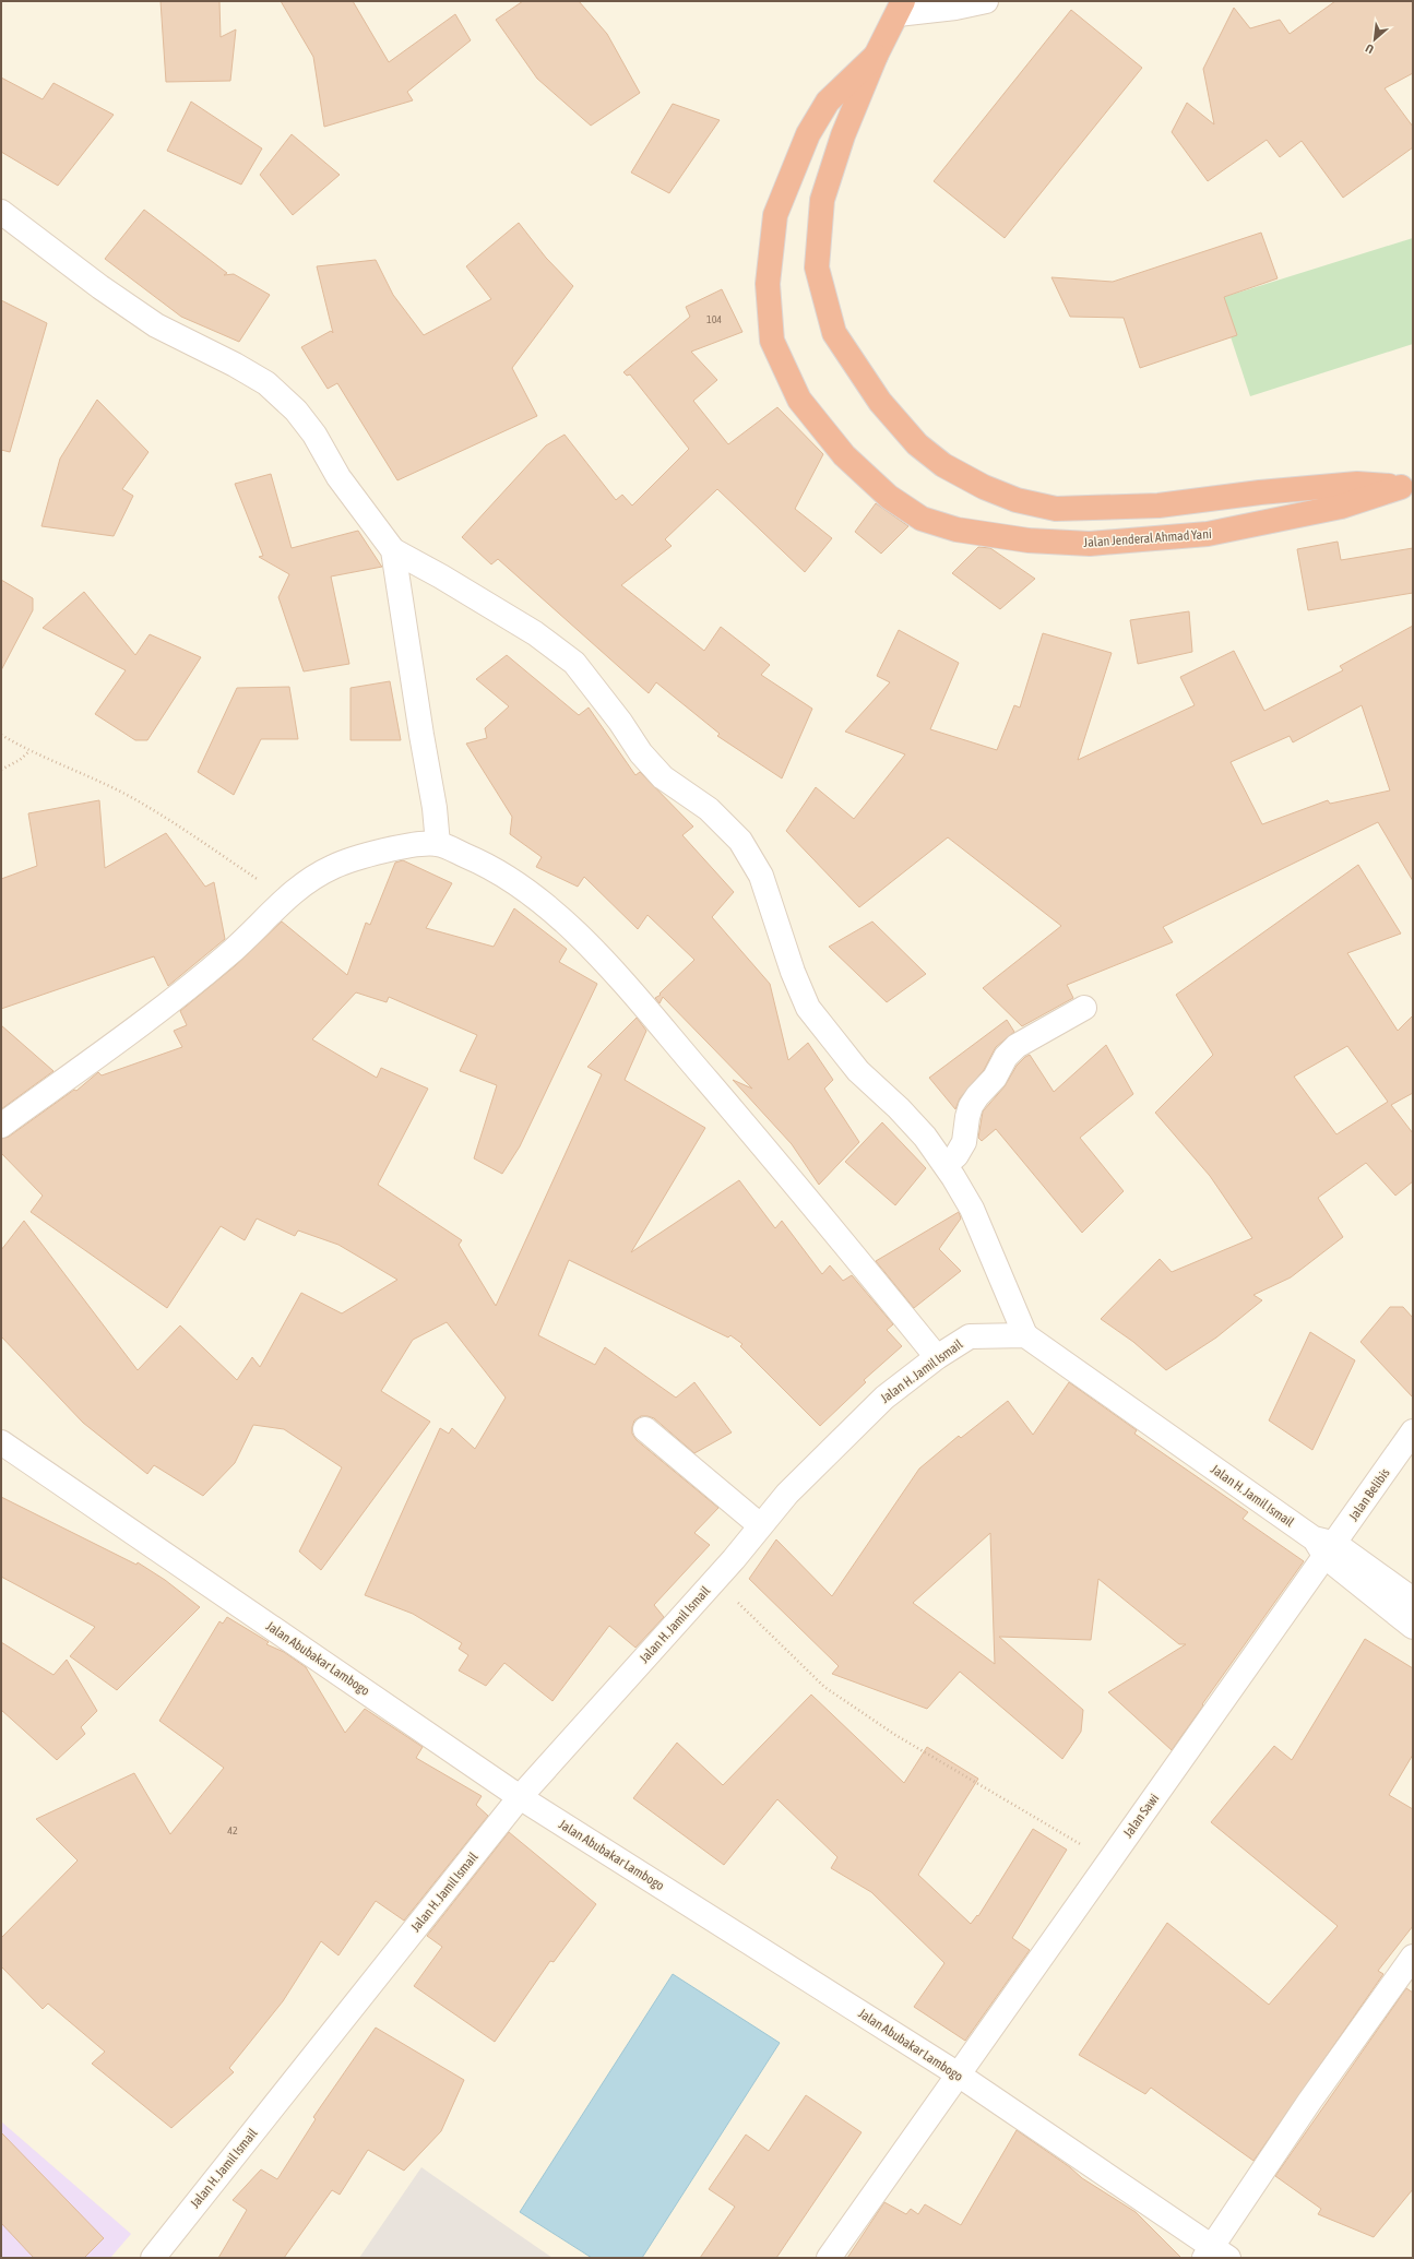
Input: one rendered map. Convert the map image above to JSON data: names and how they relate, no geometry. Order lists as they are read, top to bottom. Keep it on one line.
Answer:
{"streets":{"highway":["Jalan Jenderal Ahmad Yani"],"street":["Jalan H. Jamil Ismail","Jalan Belibis","Jalan Abubakar Lambogo","Jalan Sawi"]},"crossings":[["Jalan H. Jamil Ismail","Jalan Belibis"],["Jalan H. Jamil Ismail","Jalan Abubakar Lambogo"],["Jalan H. Jamil Ismail","Jalan Sawi"],["Jalan Belibis","Jalan Sawi"],["Jalan Abubakar Lambogo","Jalan Sawi"]],"house_numbers":["104","42"],"north":"bottom left"}
